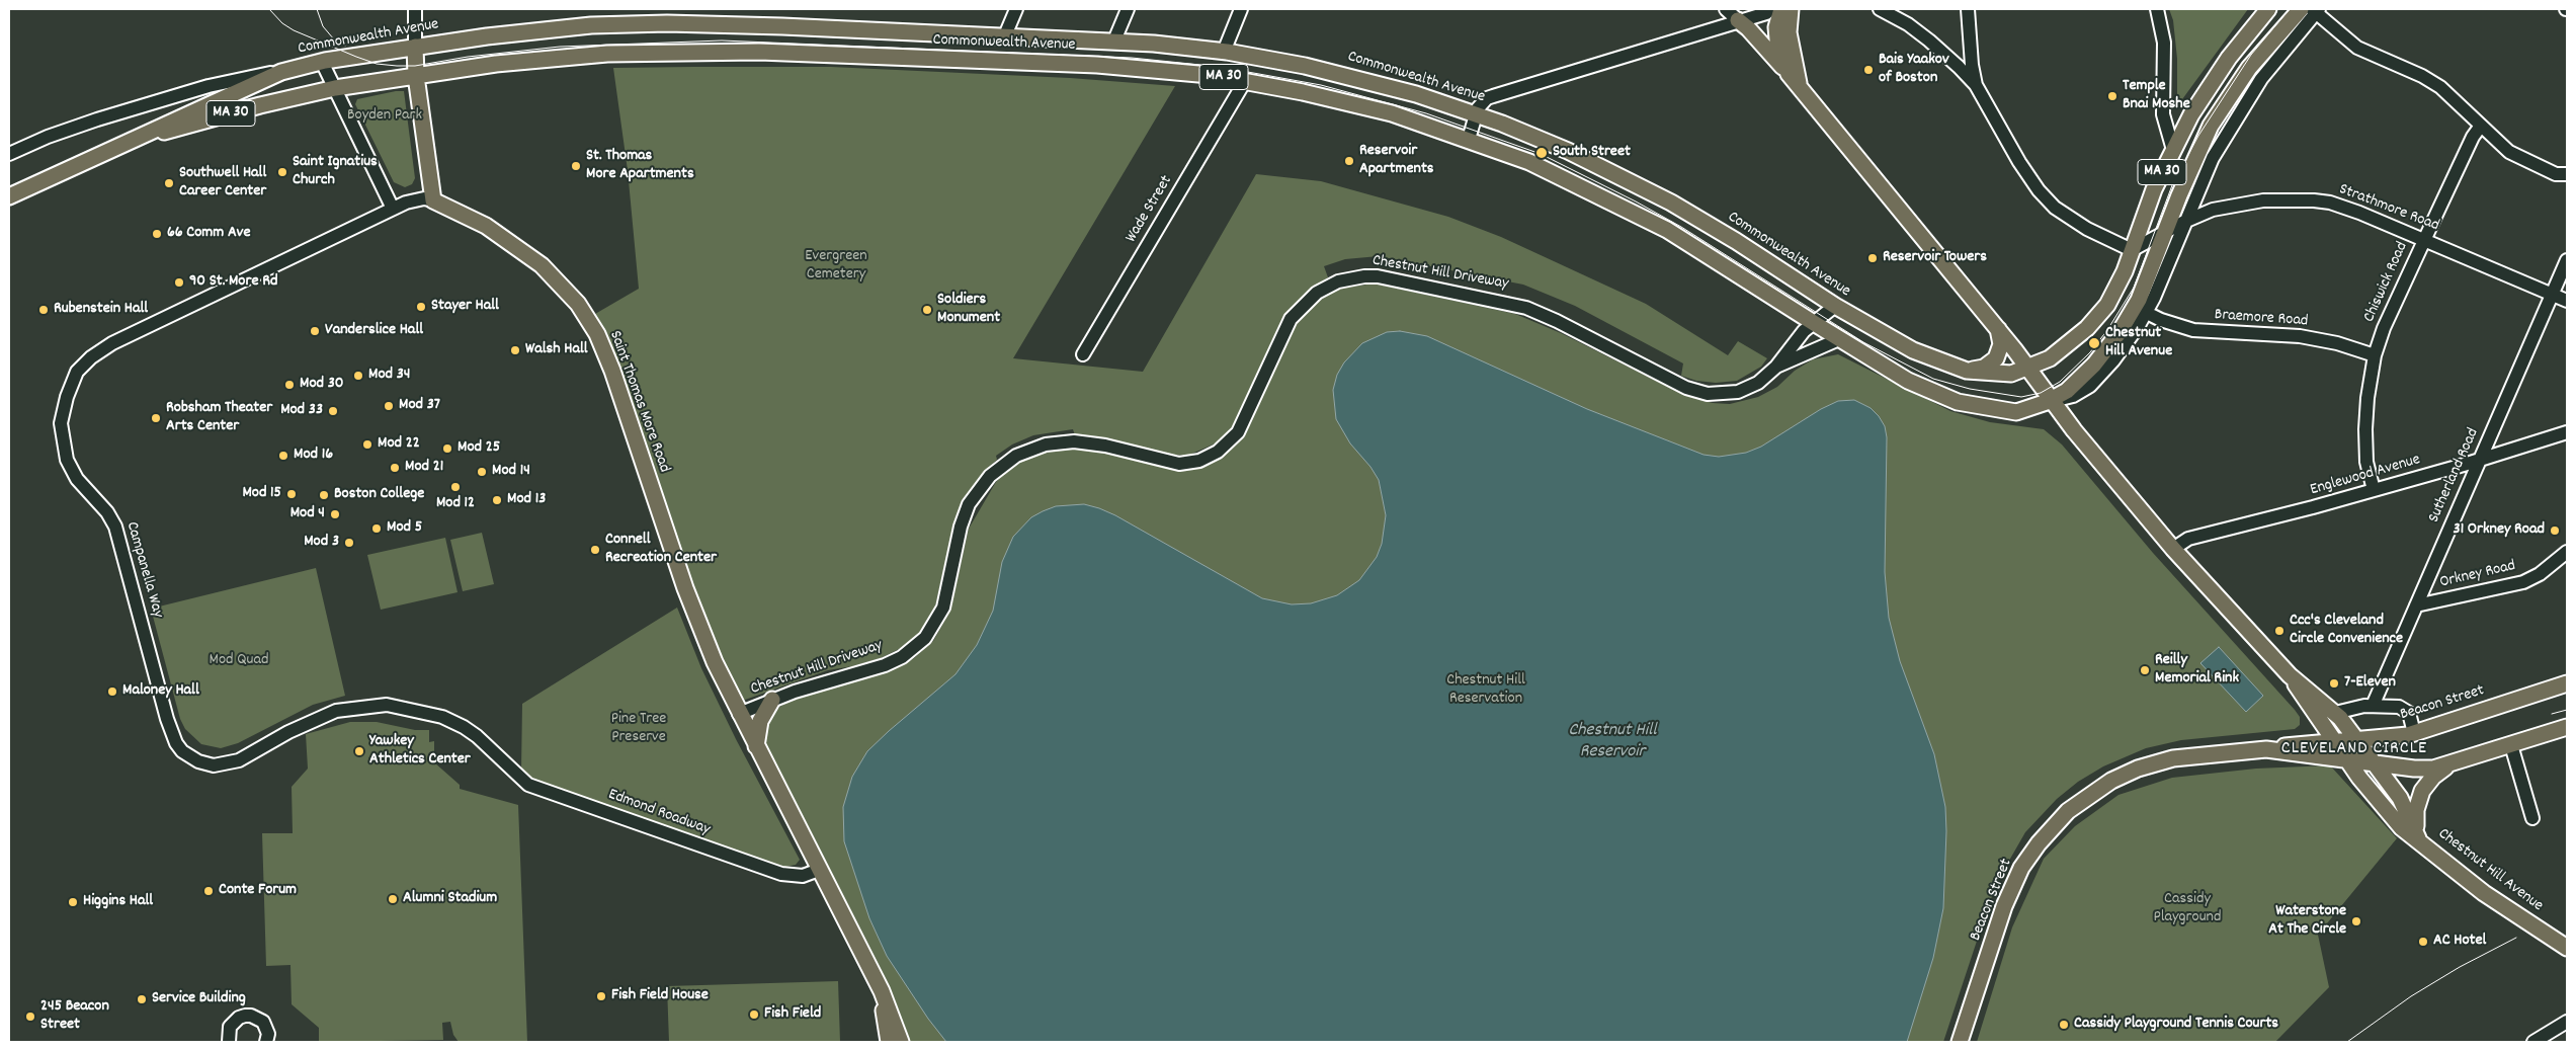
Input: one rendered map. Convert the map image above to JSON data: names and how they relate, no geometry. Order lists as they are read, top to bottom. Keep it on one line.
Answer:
{"streets":{"main road":["Commonwealth Avenue","MA 30","Chestnut Hill Driveway","Saint Thomas More Road","Beacon Street","Chestnut Hill Avenue"],"street":["Strathmore Road","Wade Street","Chiswick Road","Braemore Road","Englewood Avenue","Sutherland Road","Campanella Way","Orkney Road","Edmond Roadway"]},"crossings":[["Commonwealth Avenue","Strathmore Road"],["Commonwealth Avenue","Wade Street"],["Commonwealth Avenue","Chestnut Hill Driveway"],["Commonwealth Avenue","Braemore Road"],["Commonwealth Avenue","Chestnut Hill Avenue"],["Strathmore Road","Chiswick Road"],["Strathmore Road","Sutherland Road"],["Chestnut Hill Driveway","Saint Thomas More Road"],["Chestnut Hill Driveway","Edmond Roadway"],["Chiswick Road","Braemore Road"],["Chiswick Road","Englewood Avenue"],["Saint Thomas More Road","Campanella Way"],["Englewood Avenue","Sutherland Road"],["Englewood Avenue","Chestnut Hill Avenue"],["Sutherland Road","Orkney Road"],["Campanella Way","Edmond Roadway"],["Beacon Street","Chestnut Hill Avenue"]],"districts":["CLEVELAND CIRCLE"],"water":["Chestnut Hill Reservoir"],"parks":["Boyden Park","Evergreen Cemetery","Mod Quad","Chestnut Hill Reservation","Pine Tree Preserve","Cassidy Playground"],"places":["Bais Yaakov of Boston","Temple Bnai Moshe","South Street","Reservoir Apartments","St. Thomas More Apartments","Saint Ignatius Church","Southwell Hall Career Center","66 Comm Ave","Reservoir Towers","90 St. More Rd","Stayer Hall","Rubenstein Hall","Soldiers Monument","Vanderslice Hall","Chestnut Hill Avenue","Walsh Hall","Mod 34","Mod 30","Mod 37","Mod 33","Robsham Theater Arts Center","Mod 22","Mod 25","Mod 16","Mod 21","Mod 14","Mod 12","Mod 15","Boston College","Mod 13","Mod 4","Mod 5","31 Orkney Road","Mod 3","Connell Recreation Center","Ccc's Cleveland Circle Convenience","Reilly Memorial Rink","7-Eleven","Maloney Hall","Yawkey Athletics Center","Conte Forum","Alumni Stadium","Higgins Hall","Waterstone At The Circle","AC Hotel","Fish Field House","Service Building","Fish Field","245 Beacon Street","Cassidy Playground Tennis Courts"]}
